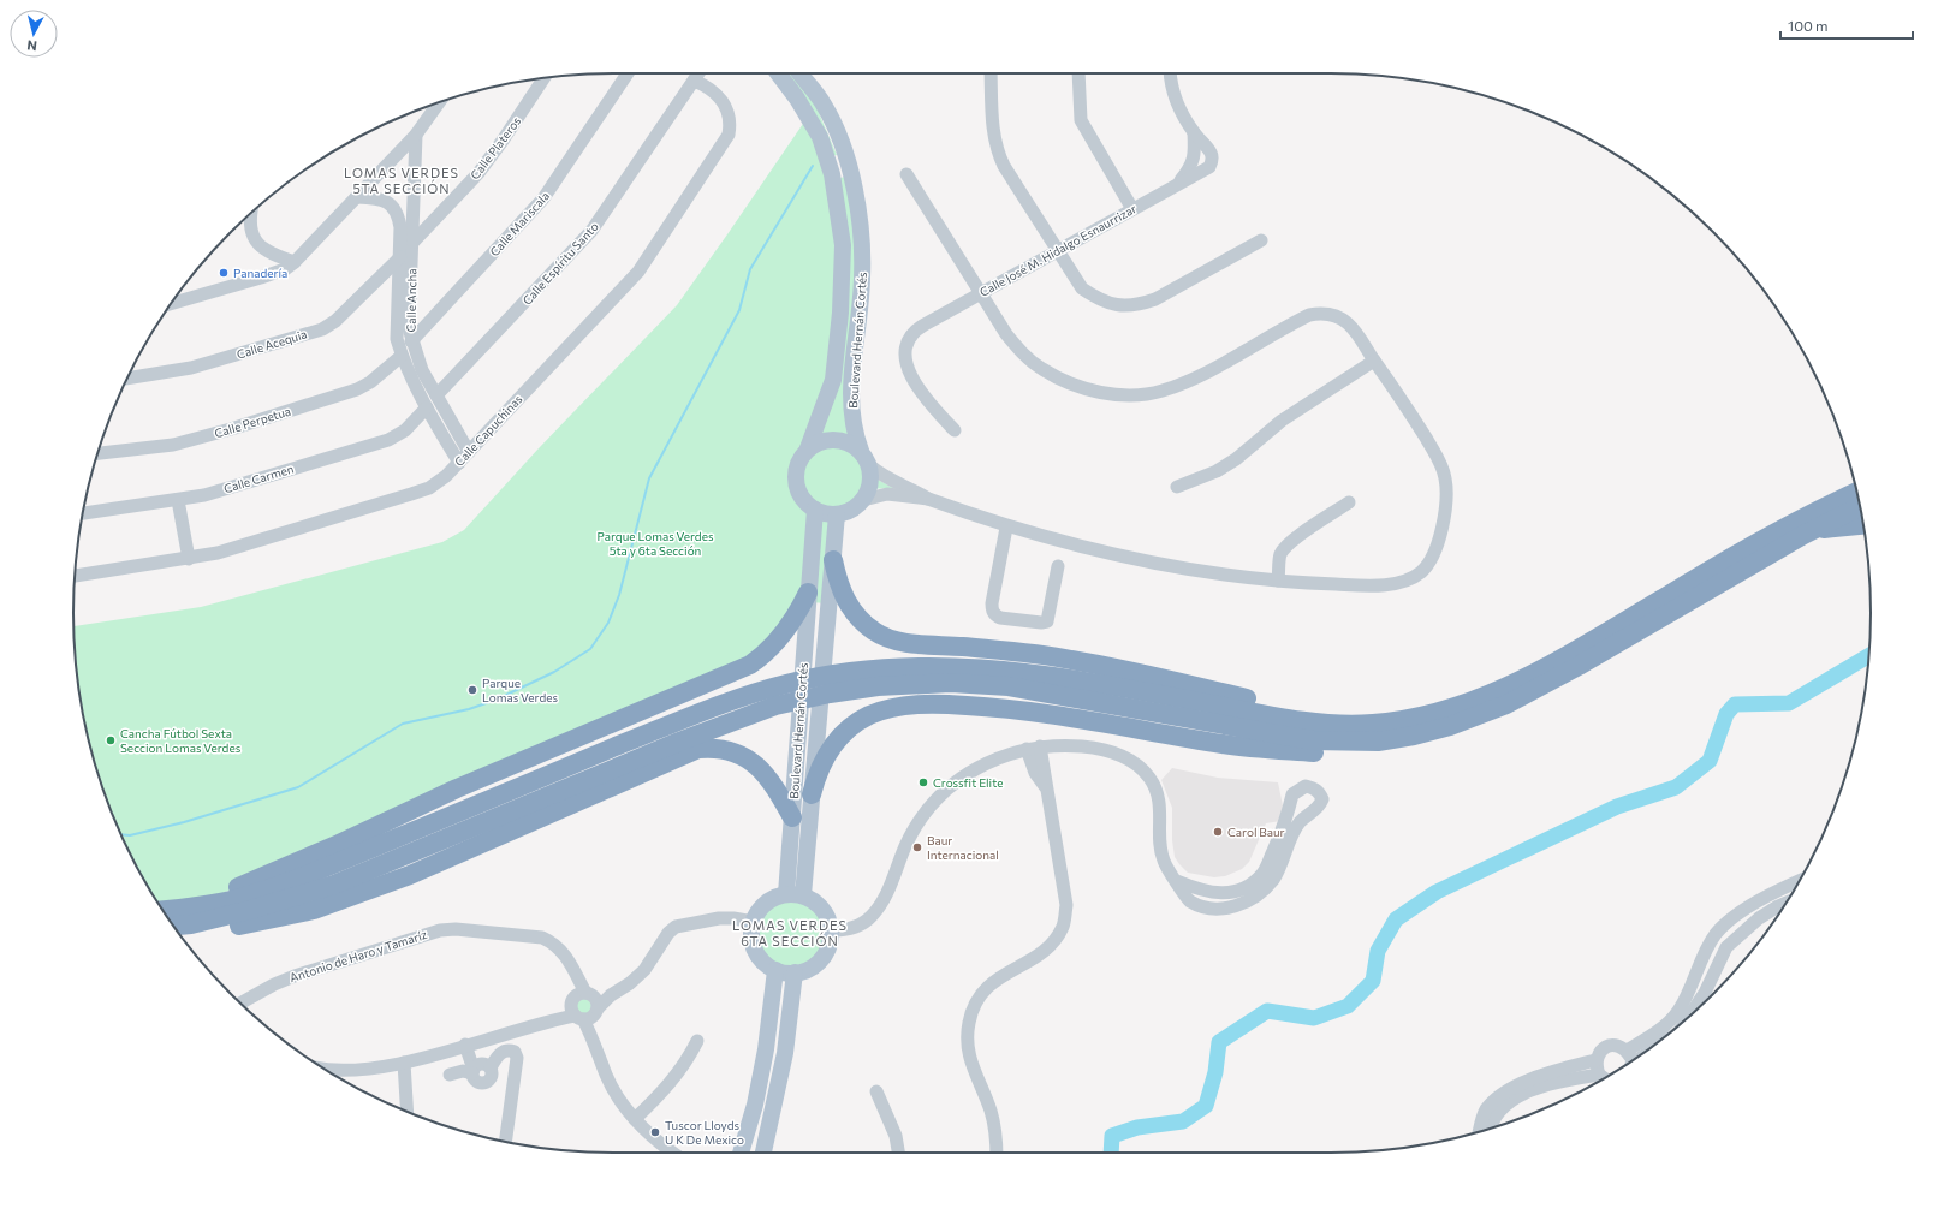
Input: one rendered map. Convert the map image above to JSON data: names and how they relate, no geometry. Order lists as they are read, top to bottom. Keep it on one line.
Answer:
{"streets":{"main road":["Boulevard Hernán Cortés"],"street":["Calle Plateros","Calle Mariscala","Calle José M. Hidalgo Esnaurrizar","Calle Espíritu Santo","Calle Ancha","Calle Acequia","Calle Perpetua","Calle Capuchinas","Calle Carmen","Antonio de Haro y Tamaríz"]},"crossings":[["Calle Plateros","Calle Ancha"],["Calle Mariscala","Calle Ancha"],["Calle Espíritu Santo","Calle Ancha"],["Calle Espíritu Santo","Calle Capuchinas"],["Calle Ancha","Calle Acequia"],["Calle Ancha","Calle Perpetua"],["Calle Ancha","Calle Capuchinas"],["Calle Ancha","Calle Carmen"]],"districts":["LOMAS VERDES 5TA SECCIÓN","LOMAS VERDES 6TA SECCIÓN"],"parks":["Parque Lomas Verdes 5ta y 6ta Sección"],"places":["Panadería","Parque Lomas Verdes","Cancha Fútbol Sexta Seccion Lomas Verdes","Crossfit Elite","Carol Baur","Baur Internacional","Tuscor Lloyds U K De Mexico"],"scale_bar":"100 m","north":"bottom"}
